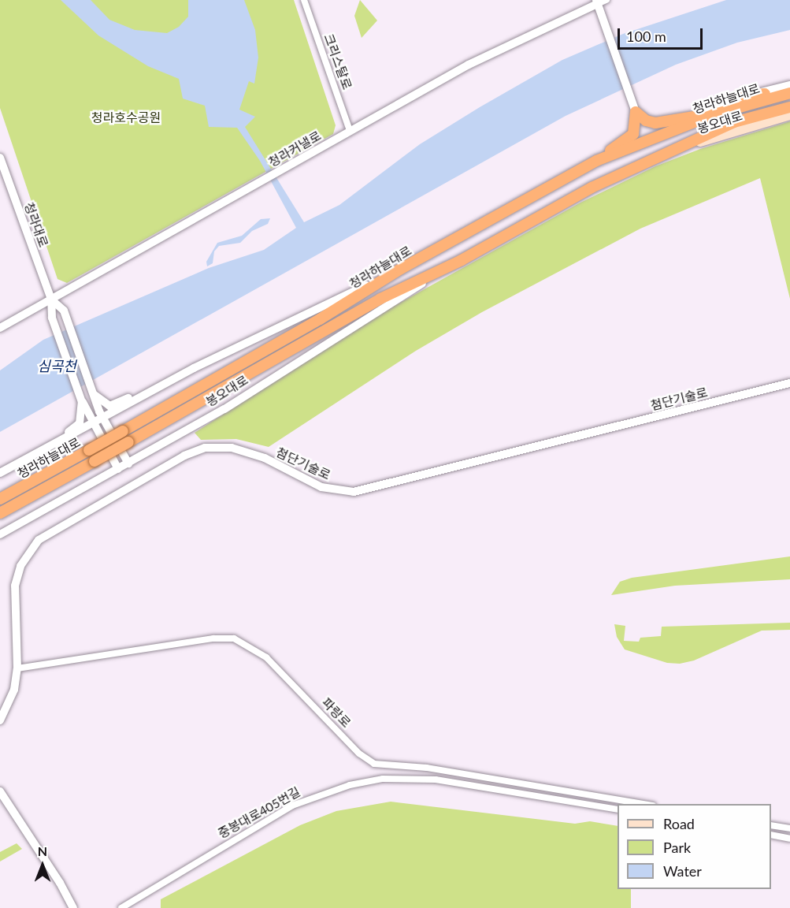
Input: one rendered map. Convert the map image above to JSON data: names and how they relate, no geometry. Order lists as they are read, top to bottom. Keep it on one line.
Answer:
{"streets":{"highway":["청라하늘대로"],"main road":["봉오대로"],"street":["크리스탈로","청라커낼로","청라대로","첨단기술로","파랑로","중봉대로405번길"]},"crossings":[["크리스탈로","청라커낼로"],["청라하늘대로","봉오대로"],["청라커낼로","청라대로"],["첨단기술로","파랑로"]],"water":["심곡천"],"parks":["청라호수공원"],"legend":["Road","Park","Water"],"scale_bar":"100 m","north":"top"}
